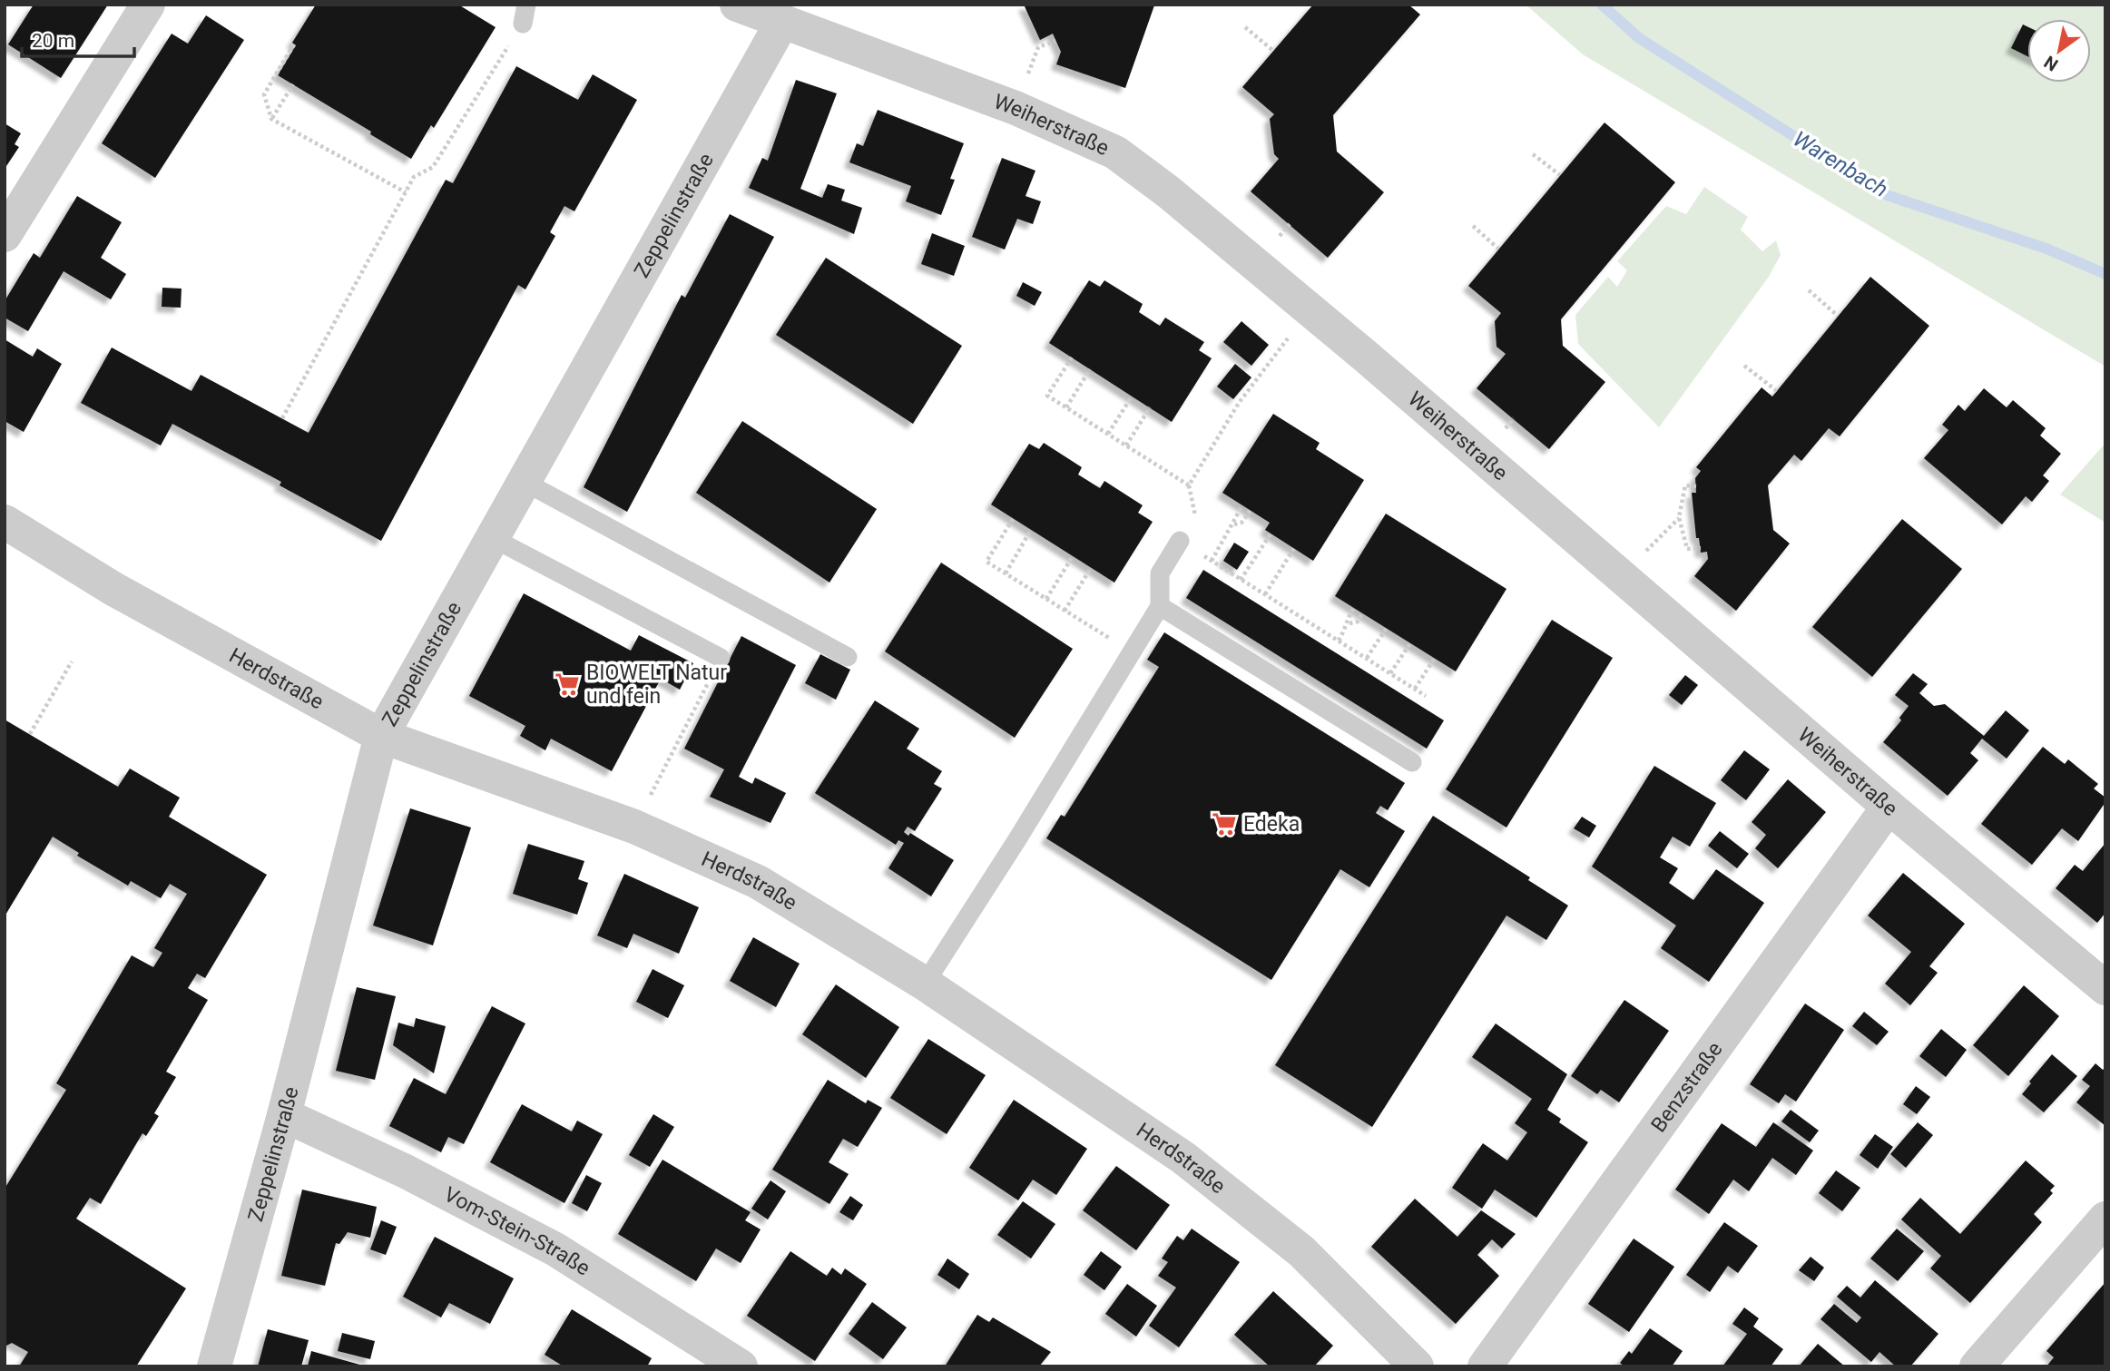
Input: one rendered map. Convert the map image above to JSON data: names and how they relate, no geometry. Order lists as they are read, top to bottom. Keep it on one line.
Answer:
{"streets":{"street":["Weiherstraße","Zeppelinstraße","Herdstraße","Benzstraße","Vom-Stein-Straße"]},"crossings":[["Weiherstraße","Zeppelinstraße"],["Weiherstraße","Benzstraße"],["Zeppelinstraße","Herdstraße"],["Zeppelinstraße","Vom-Stein-Straße"]],"water":["Warenbach"],"places":{"supermarket":["BIOWELT Natur und fein","Edeka"]},"scale_bar":"20 m","north":"bottom left"}
